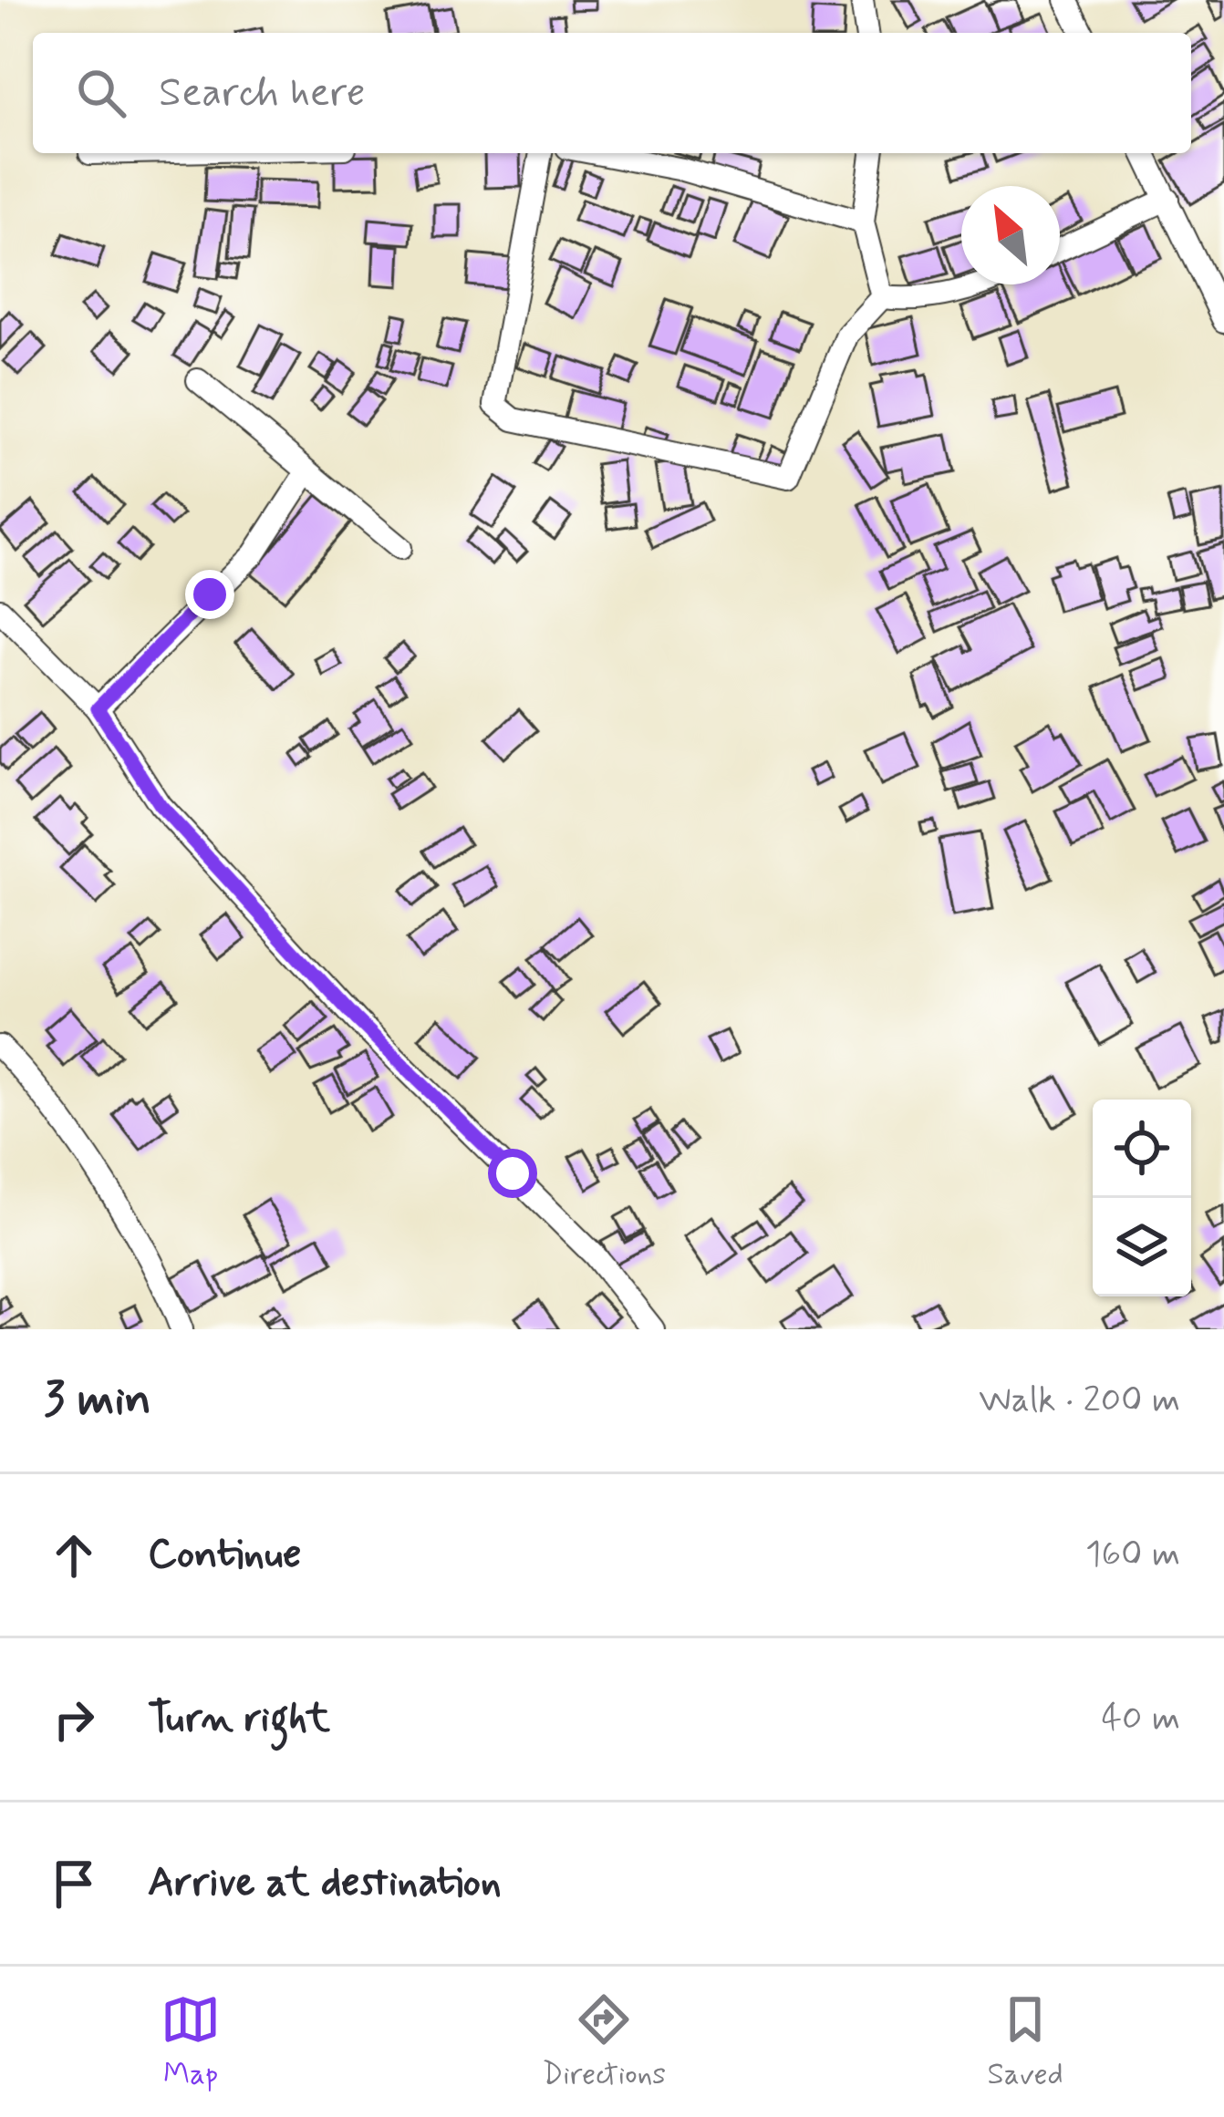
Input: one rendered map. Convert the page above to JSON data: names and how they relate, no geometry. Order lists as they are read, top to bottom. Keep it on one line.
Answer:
{"north":"top left","page":{"search":"Search here","heading":["3 min","Walk · 200 m"],"list":[["Continue","160 m"],["Turn right","40 m"],"Arrive at destination"],"nav":["Map","Directions","Saved"]}}
